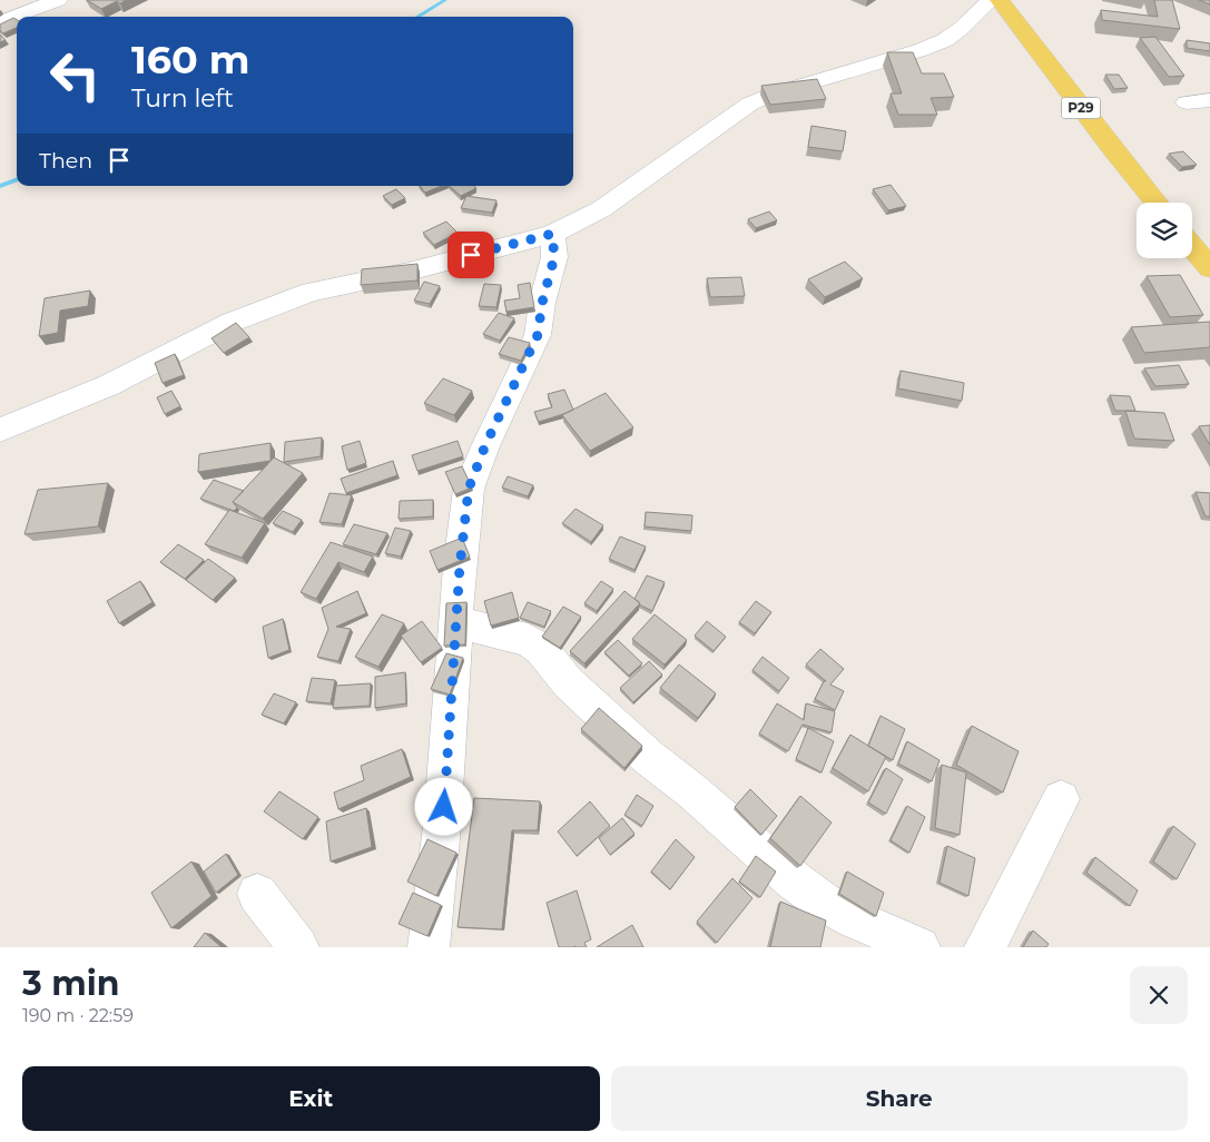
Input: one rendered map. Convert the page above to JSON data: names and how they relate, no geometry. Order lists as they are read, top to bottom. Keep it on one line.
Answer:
{"streets":{"main road":["P29"]},"page":{"turn":["160 m","Turn left"],"then":"Then","heading":["3 min","190 m · 22:59"],"buttons":["Exit","Share"]}}
